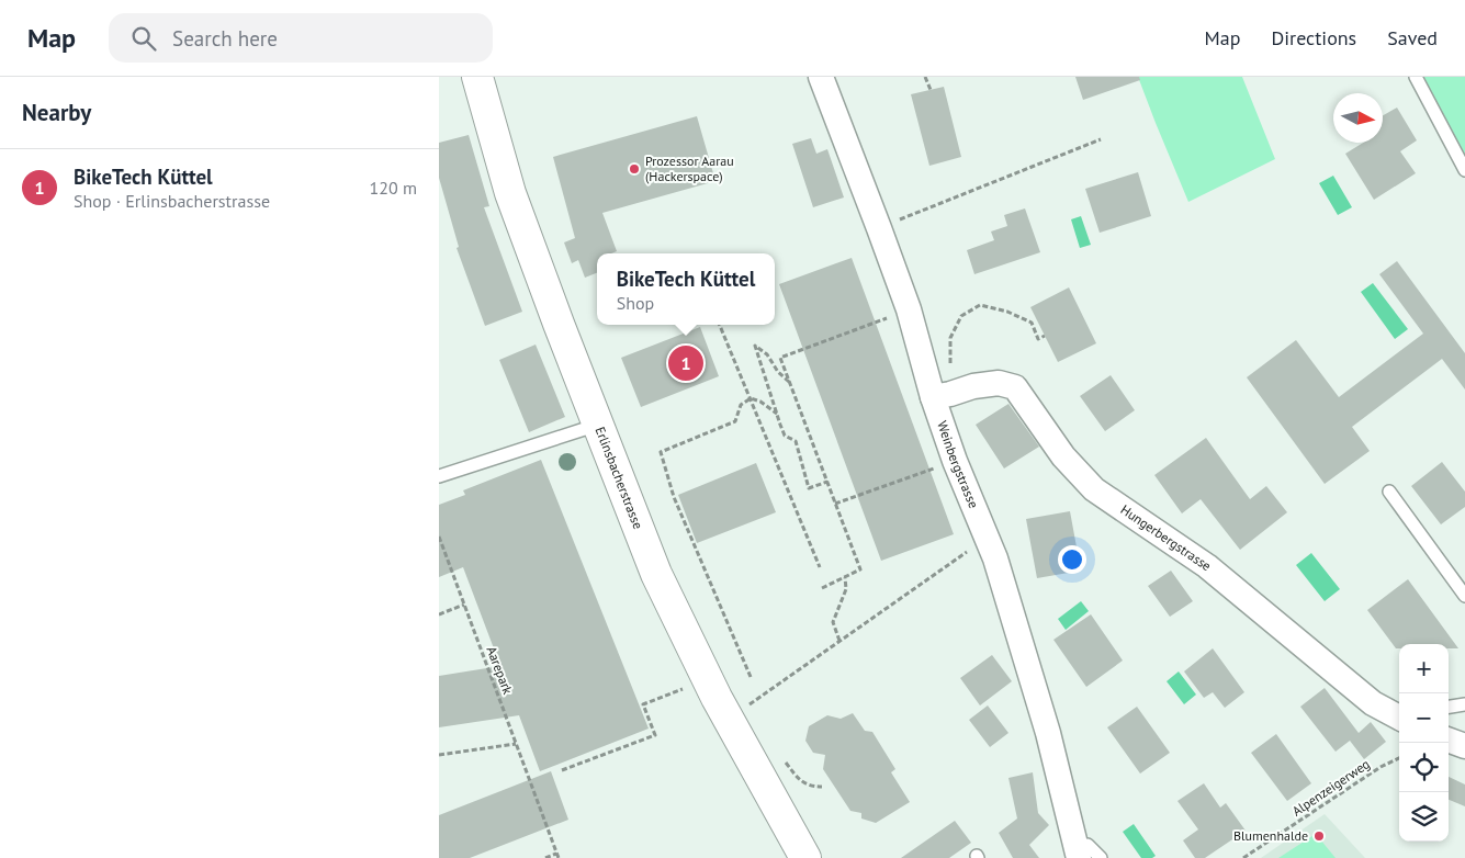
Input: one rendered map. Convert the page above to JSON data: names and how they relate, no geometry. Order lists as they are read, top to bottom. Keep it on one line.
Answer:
{"streets":{"main road":["Erlinsbacherstrasse"],"street":["Weinbergstrasse","Hungerbergstrasse"],"path":["Aarepark","Alpenzeigerweg"]},"crossings":[["Weinbergstrasse","Hungerbergstrasse"]],"places":["Prozessor Aarau (Hackerspace)","Blumenhalde"],"north":"right","page":{"header":"Map","search":"Search here","nav":["Map","Directions","Saved"],"heading":"Nearby","list":[{"mark":"1","name":"BikeTech Küttel","note":"Shop · Erlinsbacherstrasse","value":"120 m"}],"popup":["BikeTech Küttel","Shop"],"pins":"1","map_buttons":["+","−"]}}
